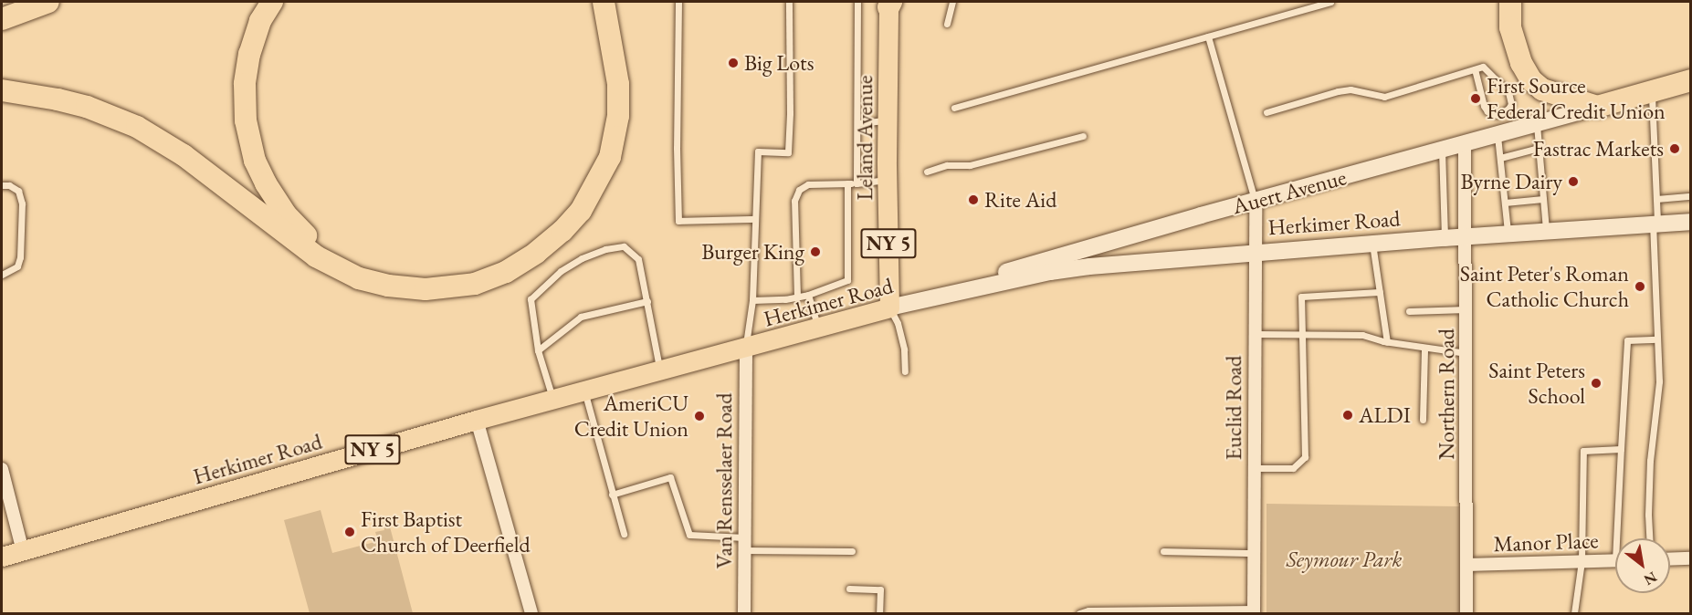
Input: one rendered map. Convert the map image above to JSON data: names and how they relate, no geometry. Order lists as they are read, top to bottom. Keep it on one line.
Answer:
{"streets":{"highway":["Auert Avenue"],"main road":["Leland Avenue","Herkimer Road","NY 5"],"street":["Northern Road","Euclid Road","Van Rensselaer Road","Manor Place"]},"crossings":[["Leland Avenue","Auert Avenue"],["Leland Avenue","Herkimer Road"],["Auert Avenue","Herkimer Road"],["Auert Avenue","Northern Road"],["Auert Avenue","Euclid Road"],["Herkimer Road","Northern Road"],["Herkimer Road","Euclid Road"],["Herkimer Road","Van Rensselaer Road"],["Northern Road","Manor Place"]],"parks":["Seymour Park"],"places":["Big Lots","First Source Federal Credit Union","Fastrac Markets","Byrne Dairy","Rite Aid","Burger King","Saint Peter's Roman Catholic Church","Saint Peters School","ALDI","AmeriCU Credit Union","First Baptist Church of Deerfield"],"north":"bottom right"}
